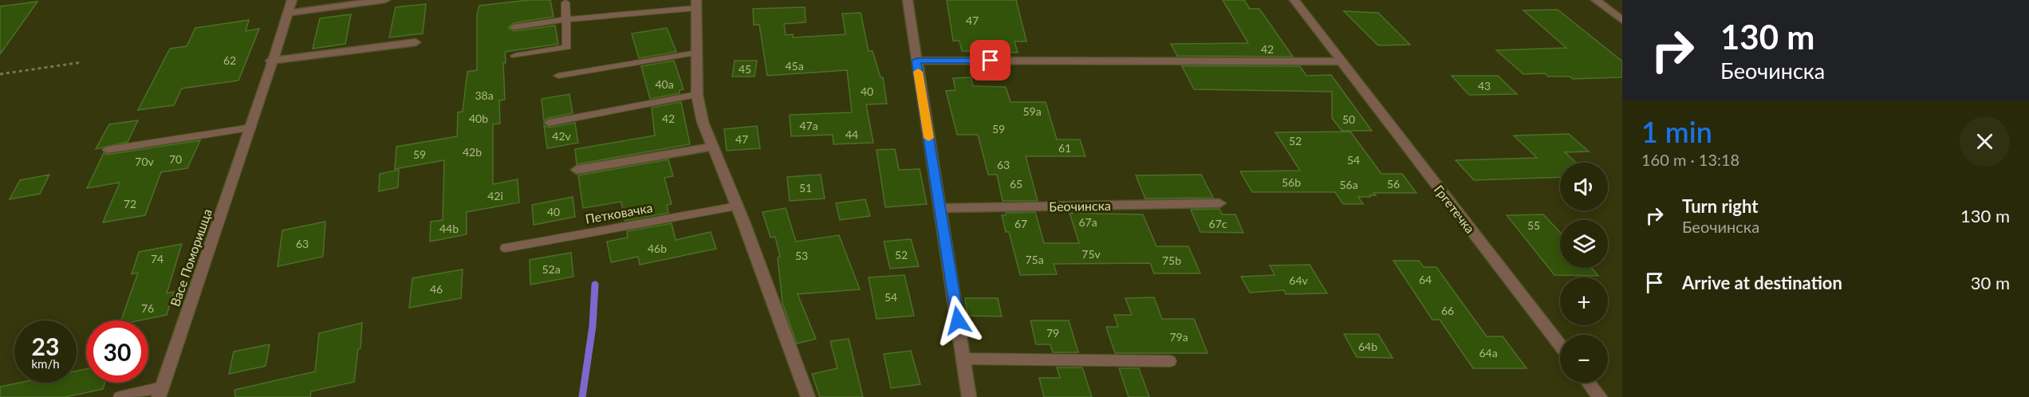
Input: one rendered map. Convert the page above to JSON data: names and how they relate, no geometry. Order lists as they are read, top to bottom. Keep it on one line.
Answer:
{"streets":{"street":["Беочинска","Гргетечка","Васе Поморишца"],"lane":["Петковачка"]},"house_numbers":["47","42","62","45a","45","40a","43","40","38a","59a","40b","42","50","47a","59","44","42v","47","52","61","42b","59","70","54","70v","63","56b","65","56","56a","51","42i","72","40","67a","67","67c","55","44b","63","46b","75v","52","53","74","75a","75b","52a","64","64v","46","54","76","66","79","79a","64b","64a"],"page":{"turn":["130 m","Беочинска"],"heading":["1 min","160 m · 13:18"],"map_buttons":["+","−"],"list":[{"name":"Turn right","note":"Беочинска","value":"130 m"},{"name":"Arrive at destination","value":"30 m"}],"speed":"23 km/h","limit":"30"}}
